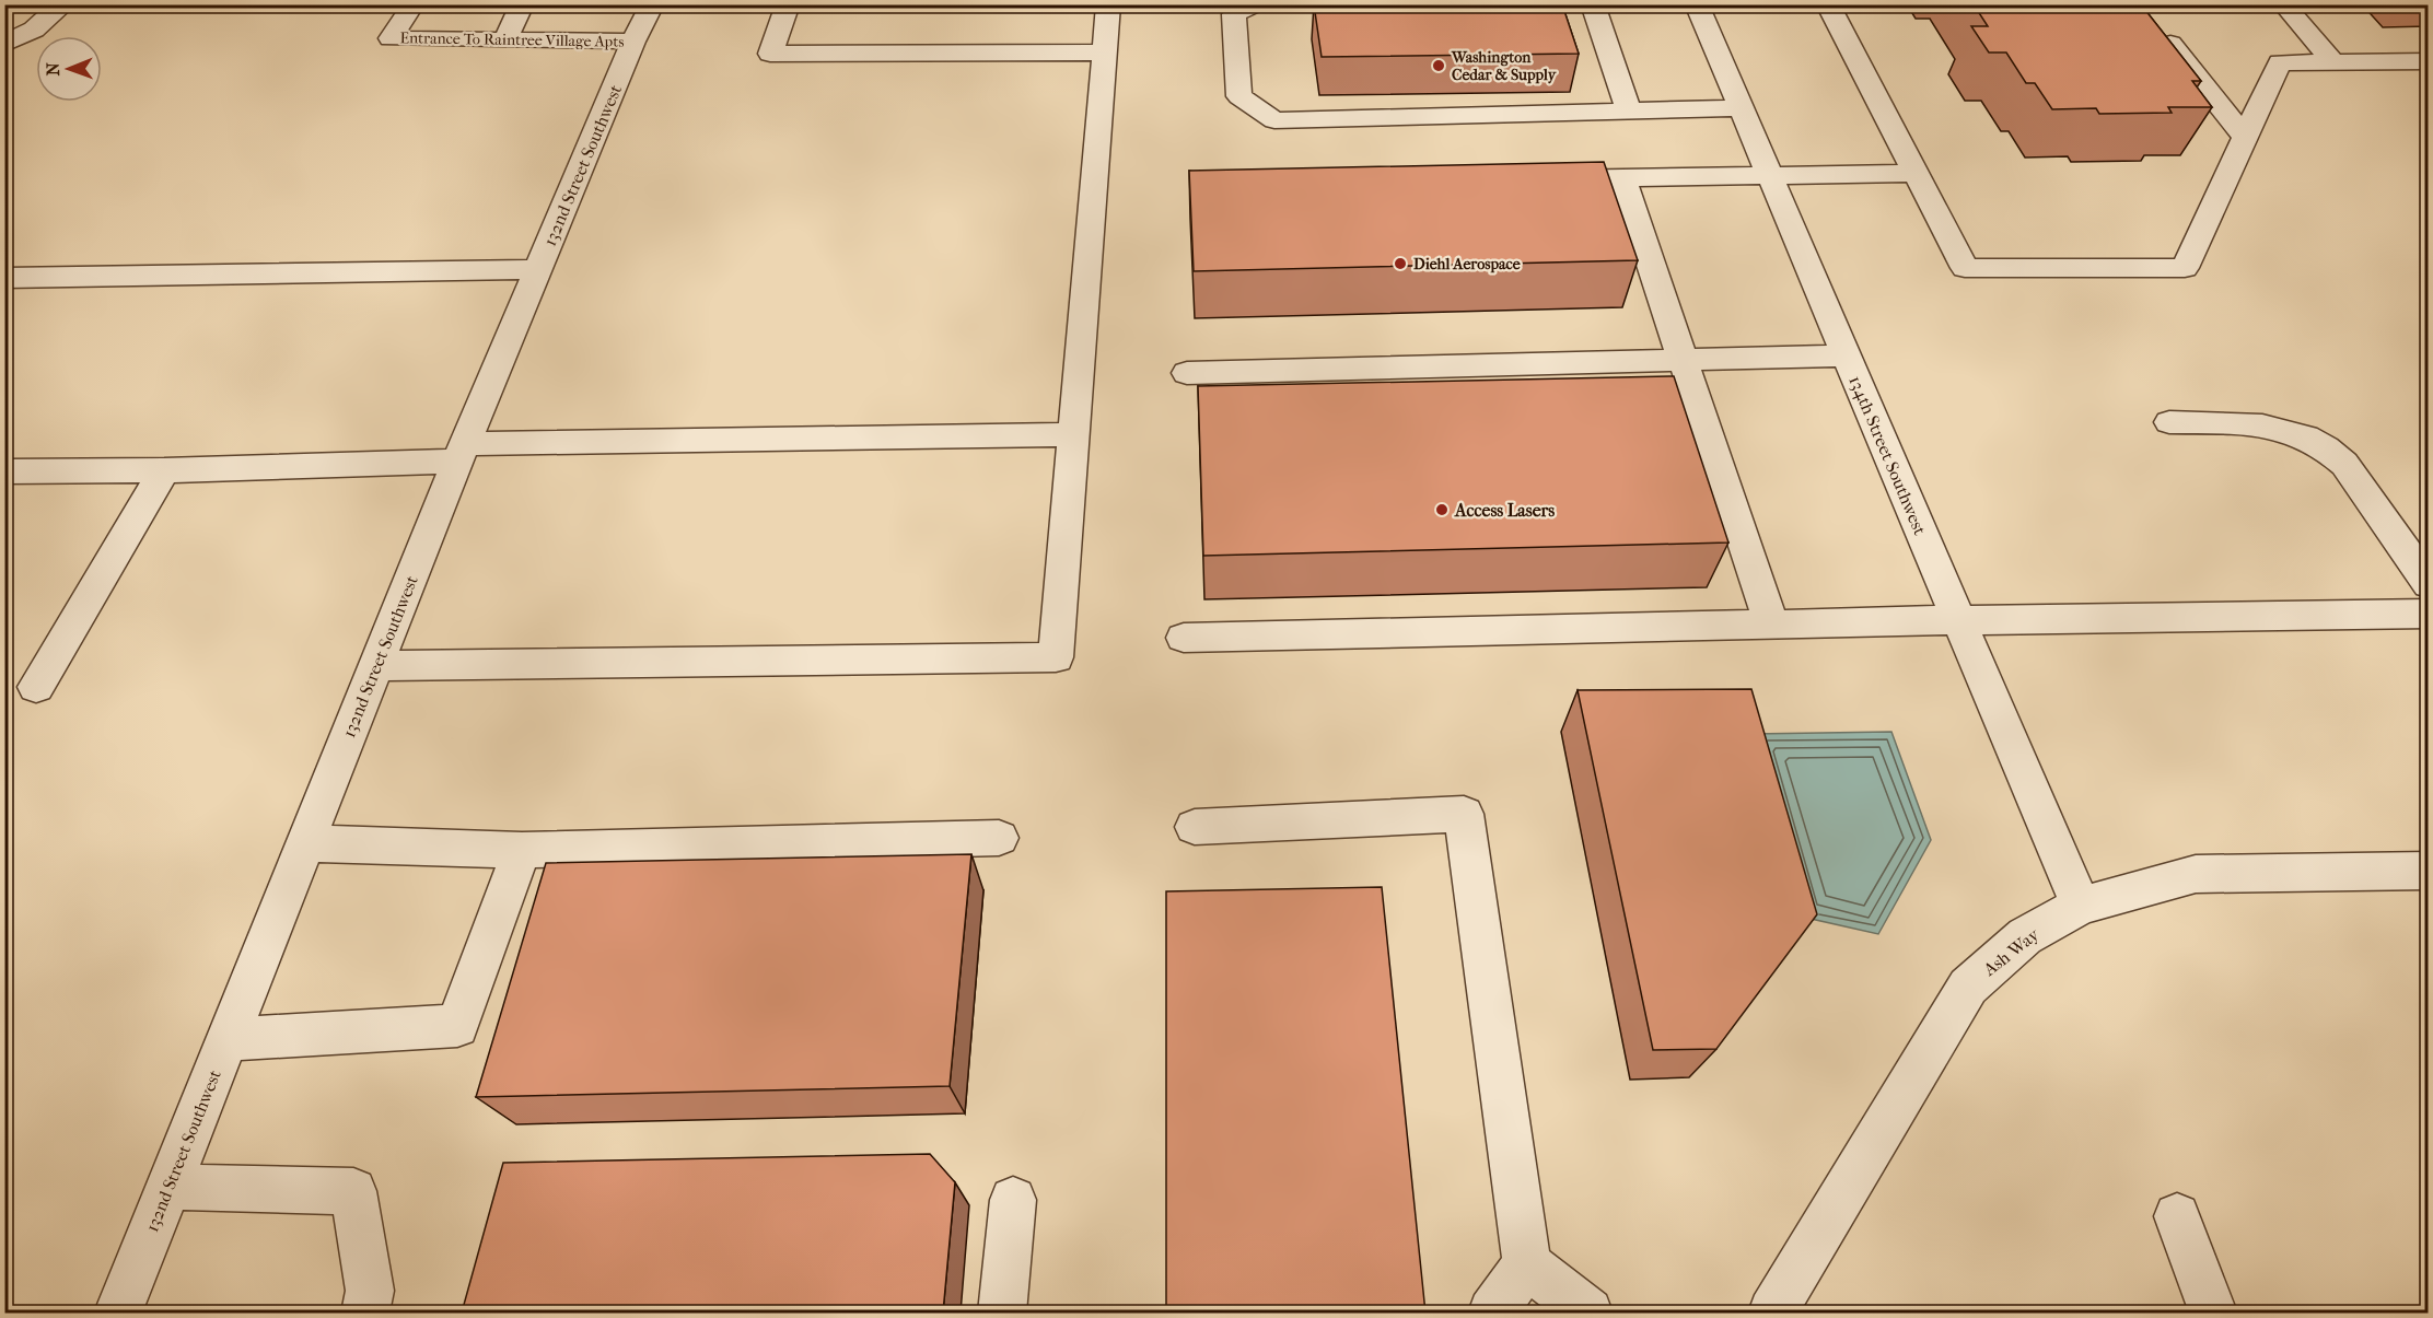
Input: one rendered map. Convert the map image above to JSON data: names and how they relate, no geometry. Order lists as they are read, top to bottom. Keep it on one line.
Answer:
{"streets":{"street":["Entrance To Raintree Village Apts","132nd Street Southwest","134th Street Southwest","Ash Way"]},"crossings":[["Entrance To Raintree Village Apts","132nd Street Southwest"],["134th Street Southwest","Ash Way"]],"places":["Washington Cedar & Supply","Diehl Aerospace","Access Lasers"],"north":"left"}
